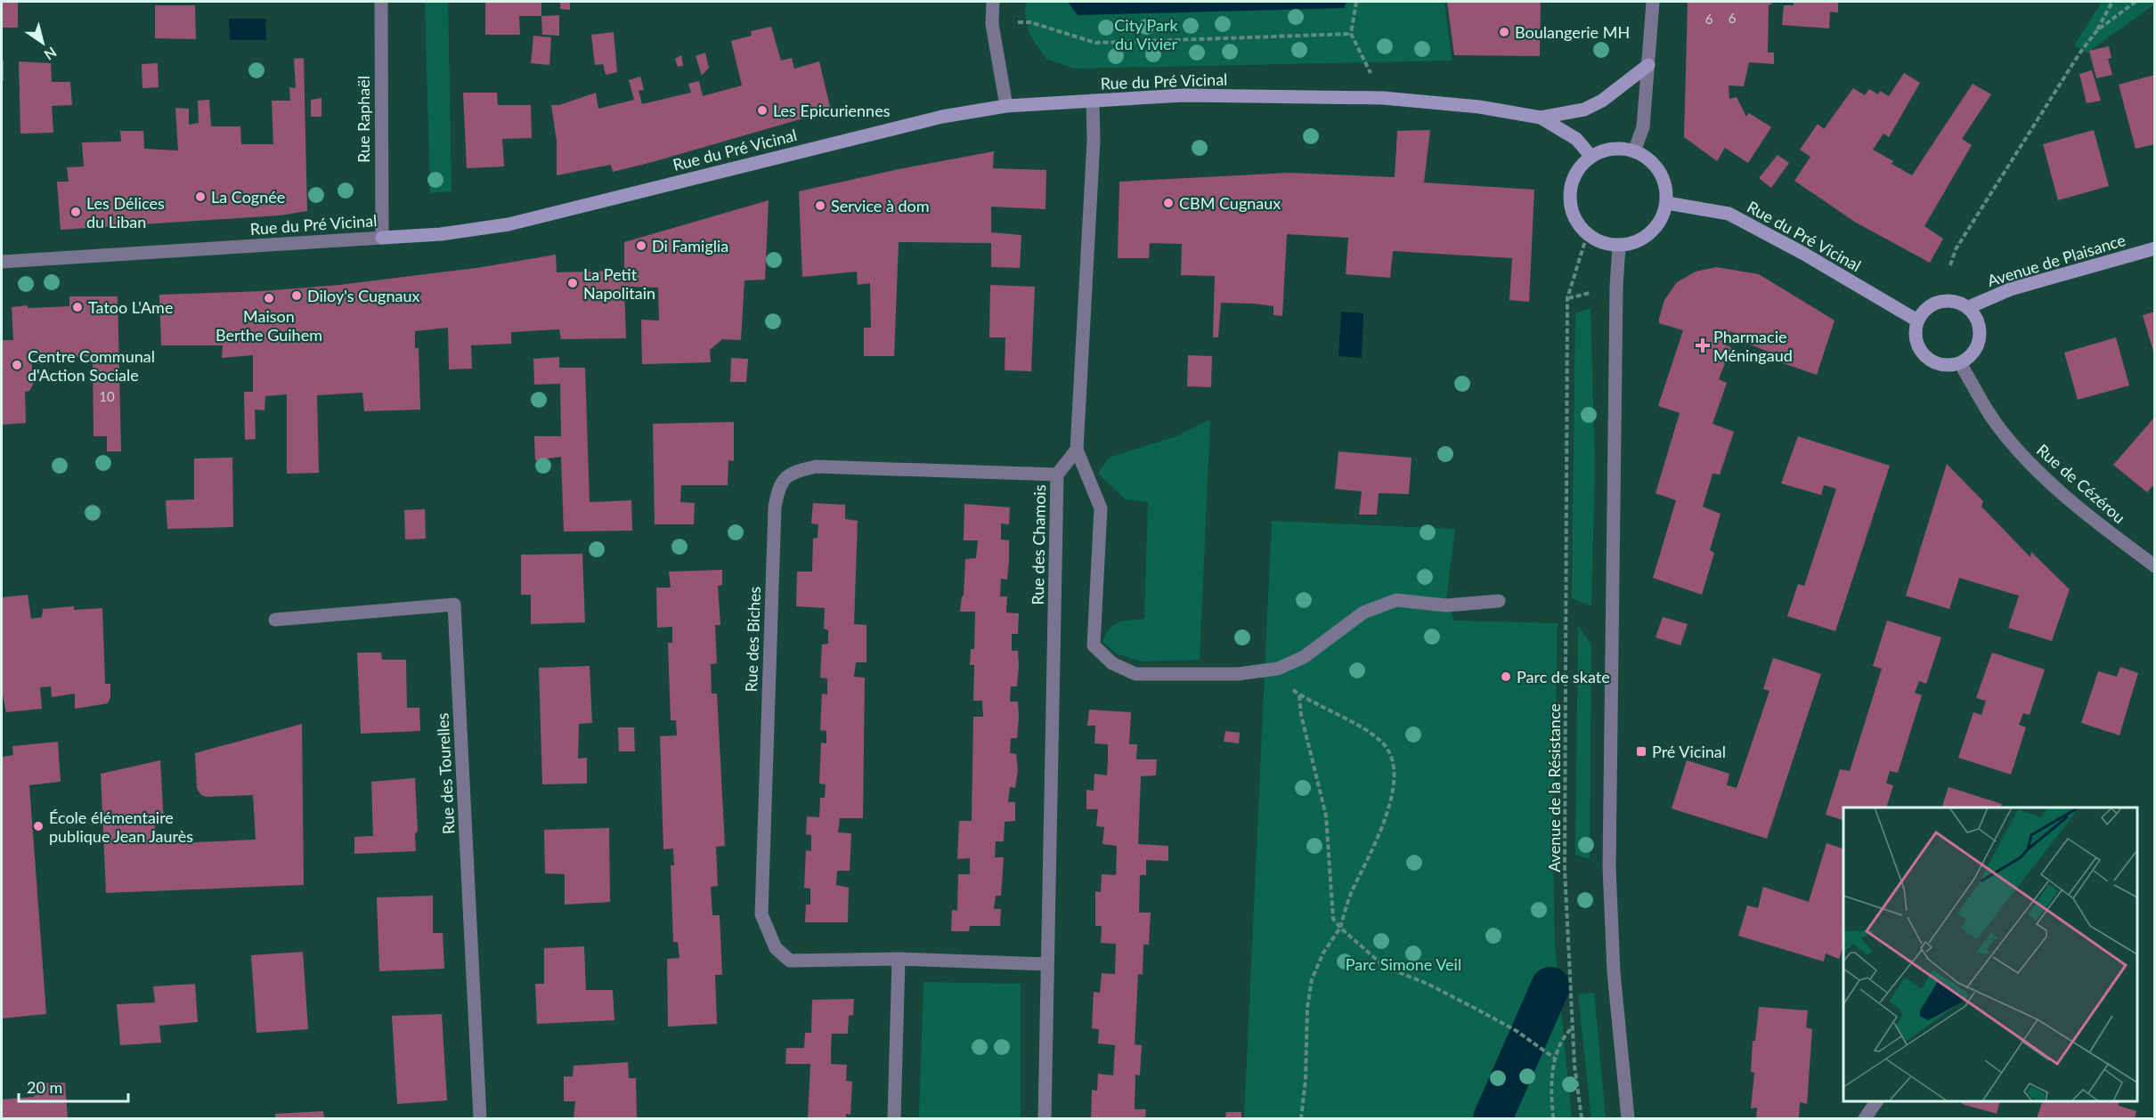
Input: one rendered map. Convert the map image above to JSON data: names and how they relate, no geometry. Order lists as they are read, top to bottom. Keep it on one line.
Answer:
{"streets":{"main road":["Rue du Pré Vicinal","Avenue de Plaisance"],"street":["Rue Raphaël","Rue de Cézérou","Rue des Chamois","Rue des Biches","Rue des Tourelles"],"path":["Avenue de la Résistance"]},"crossings":[["Rue du Pré Vicinal","Rue Raphaël"],["Rue du Pré Vicinal","Avenue de Plaisance"],["Rue du Pré Vicinal","Rue de Cézérou"],["Rue du Pré Vicinal","Avenue de la Résistance"],["Avenue de Plaisance","Rue de Cézérou"],["Rue des Chamois","Rue des Biches"]],"parks":["City Park du Vivier","Parc Simone Veil"],"places":{"other":["Boulangerie MH","Les Epicuriennes","La Cognée","CBM Cugnaux","Service à dom","Les Délices du Liban","Di Famiglia","La Petit Napolitain","Diloy's Cugnaux","Maison Berthe Guihem","Tatoo L'Ame","Centre Communal d'Action Sociale","Parc de skate","École élémentaire publique Jean Jaurès"],"health":["Pharmacie Méningaud"],"transit":["Pré Vicinal"]},"house_numbers":["6","6","10"],"scale_bar":"20 m","north":"bottom right"}
